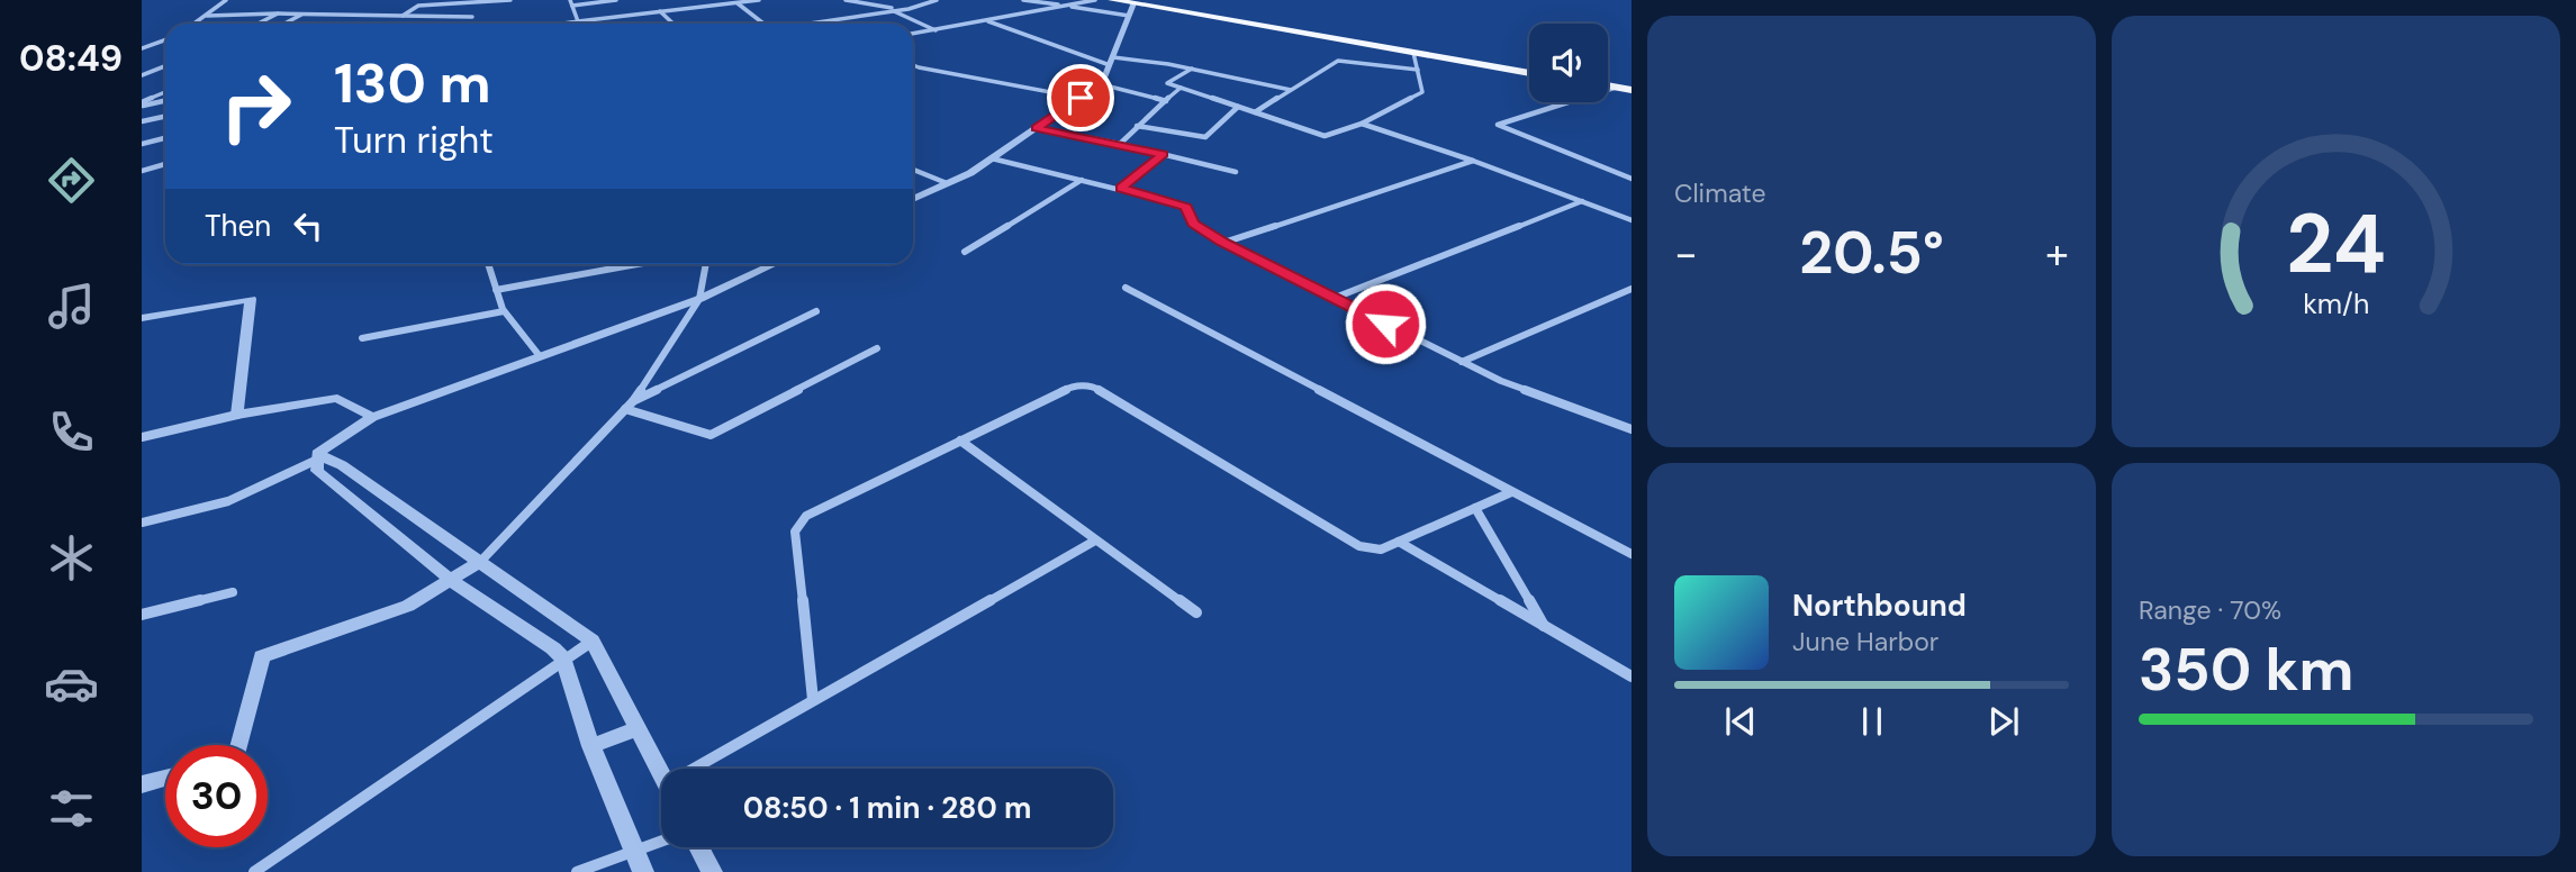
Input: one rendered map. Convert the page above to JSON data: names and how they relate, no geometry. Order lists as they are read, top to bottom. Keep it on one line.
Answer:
{"page":{"tabs":"08:49","tile":["Climate",["Range · 70%","350 km"]],"turn":["130 m","Turn right"],"then":"Then","heat":["−","20.5°","+"],"song":["Northbound","June Harbor"],"limit":"30","trip":"08:50 · 1 min · 280 m","gauge":["24","km/h"]}}
